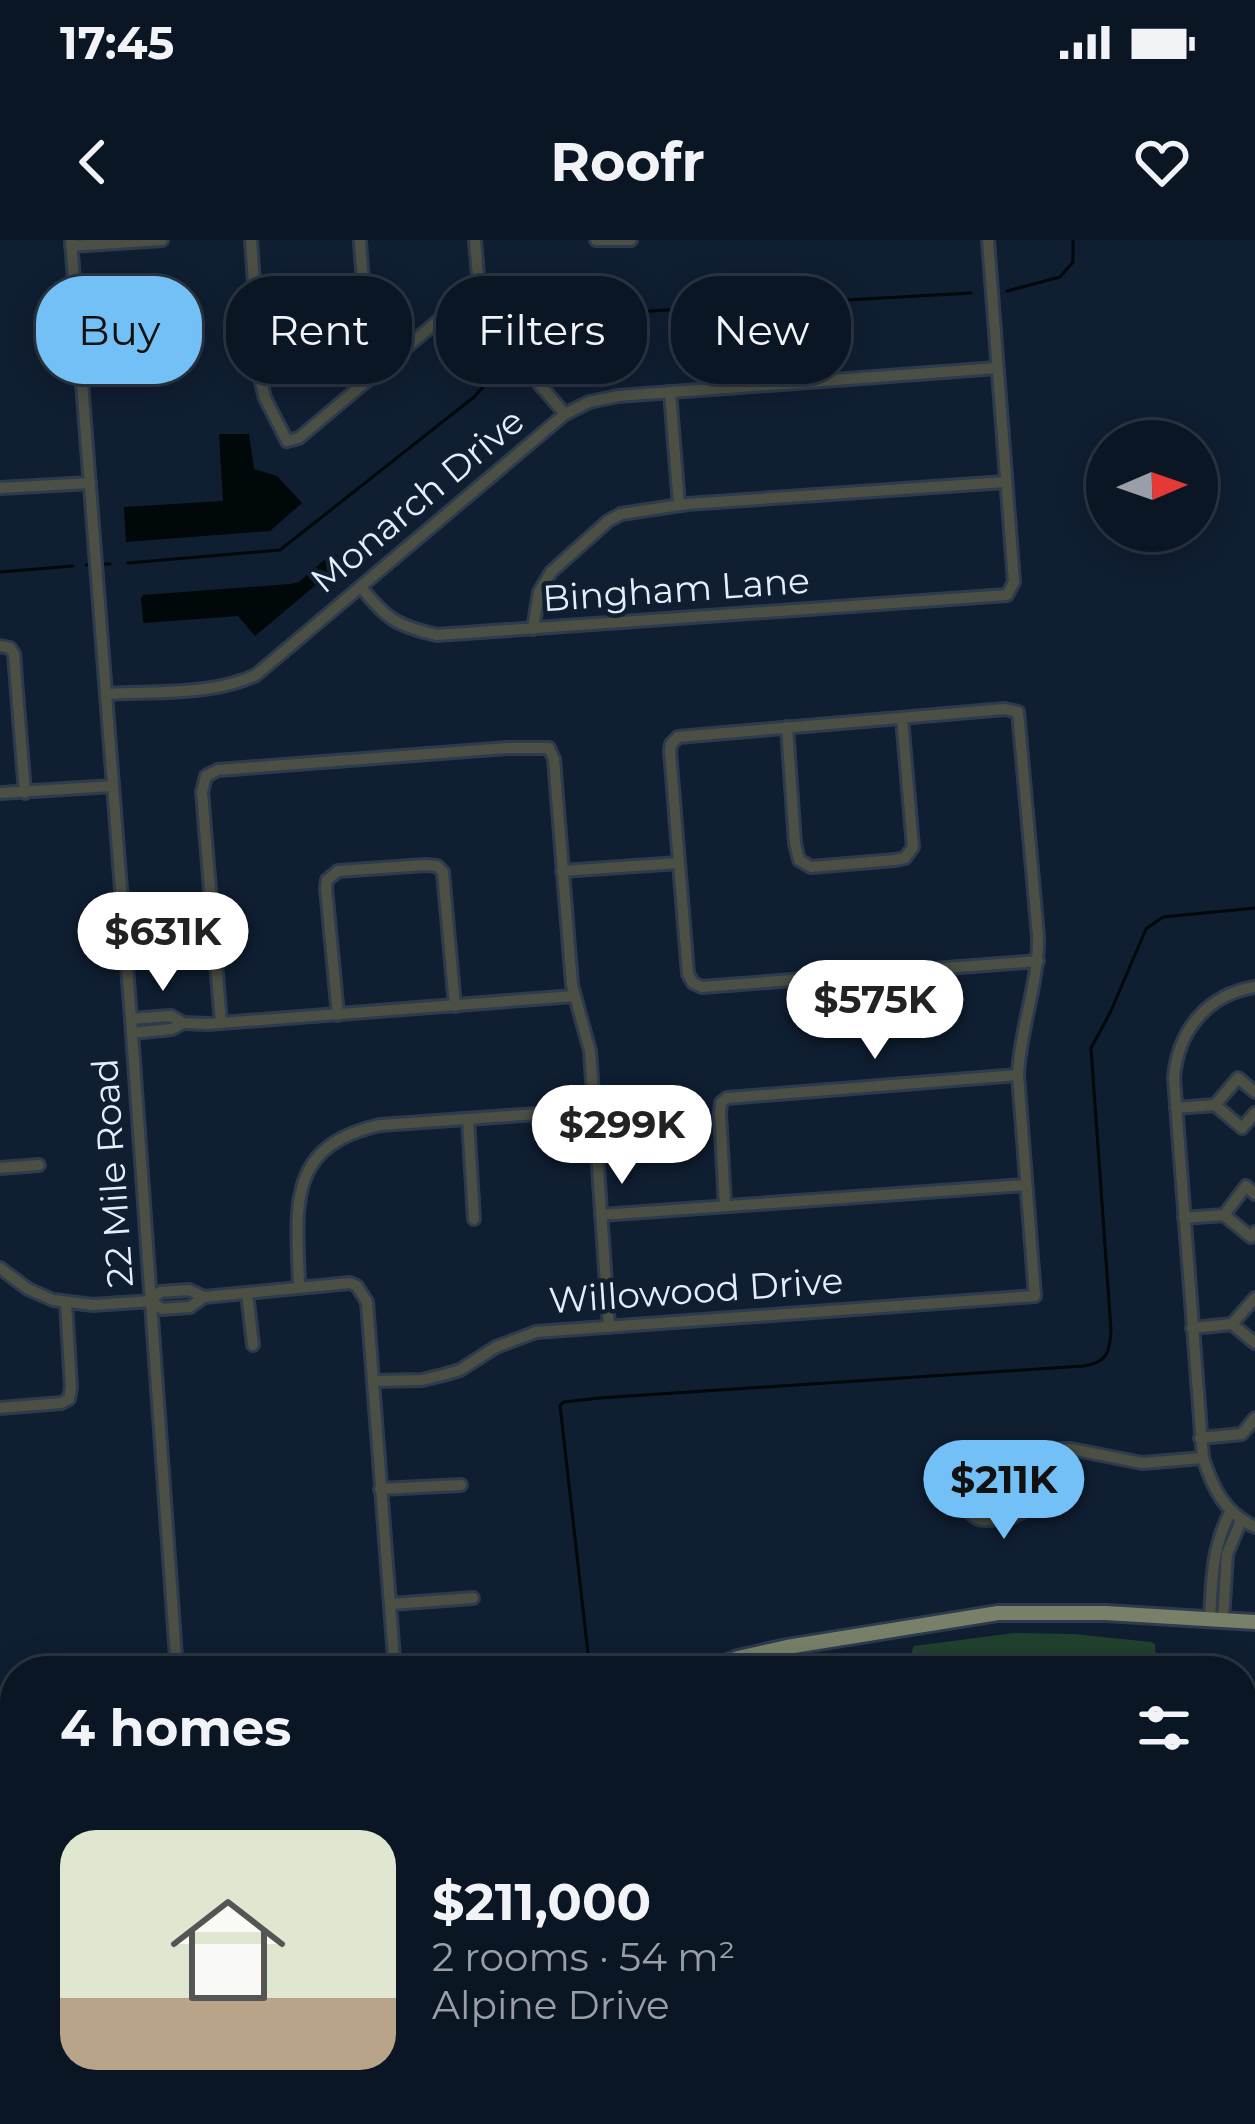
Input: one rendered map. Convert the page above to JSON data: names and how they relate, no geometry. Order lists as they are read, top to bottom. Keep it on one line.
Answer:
{"streets":{"street":["Monarch Drive","Bingham Lane","22 Mile Road","Willowood Drive"]},"crossings":[["Monarch Drive","Bingham Lane"],["Monarch Drive","22 Mile Road"]],"north":"right","page":{"status":"17:45","header":"Roofr","chip":["Buy","Rent","Filters","New"],"price":["$631K","$575K","$299K","$211K"],"heading":"4 homes","list":[{"name":"$211,000","note":"2 rooms · 54 m² · Alpine Drive"}]}}
